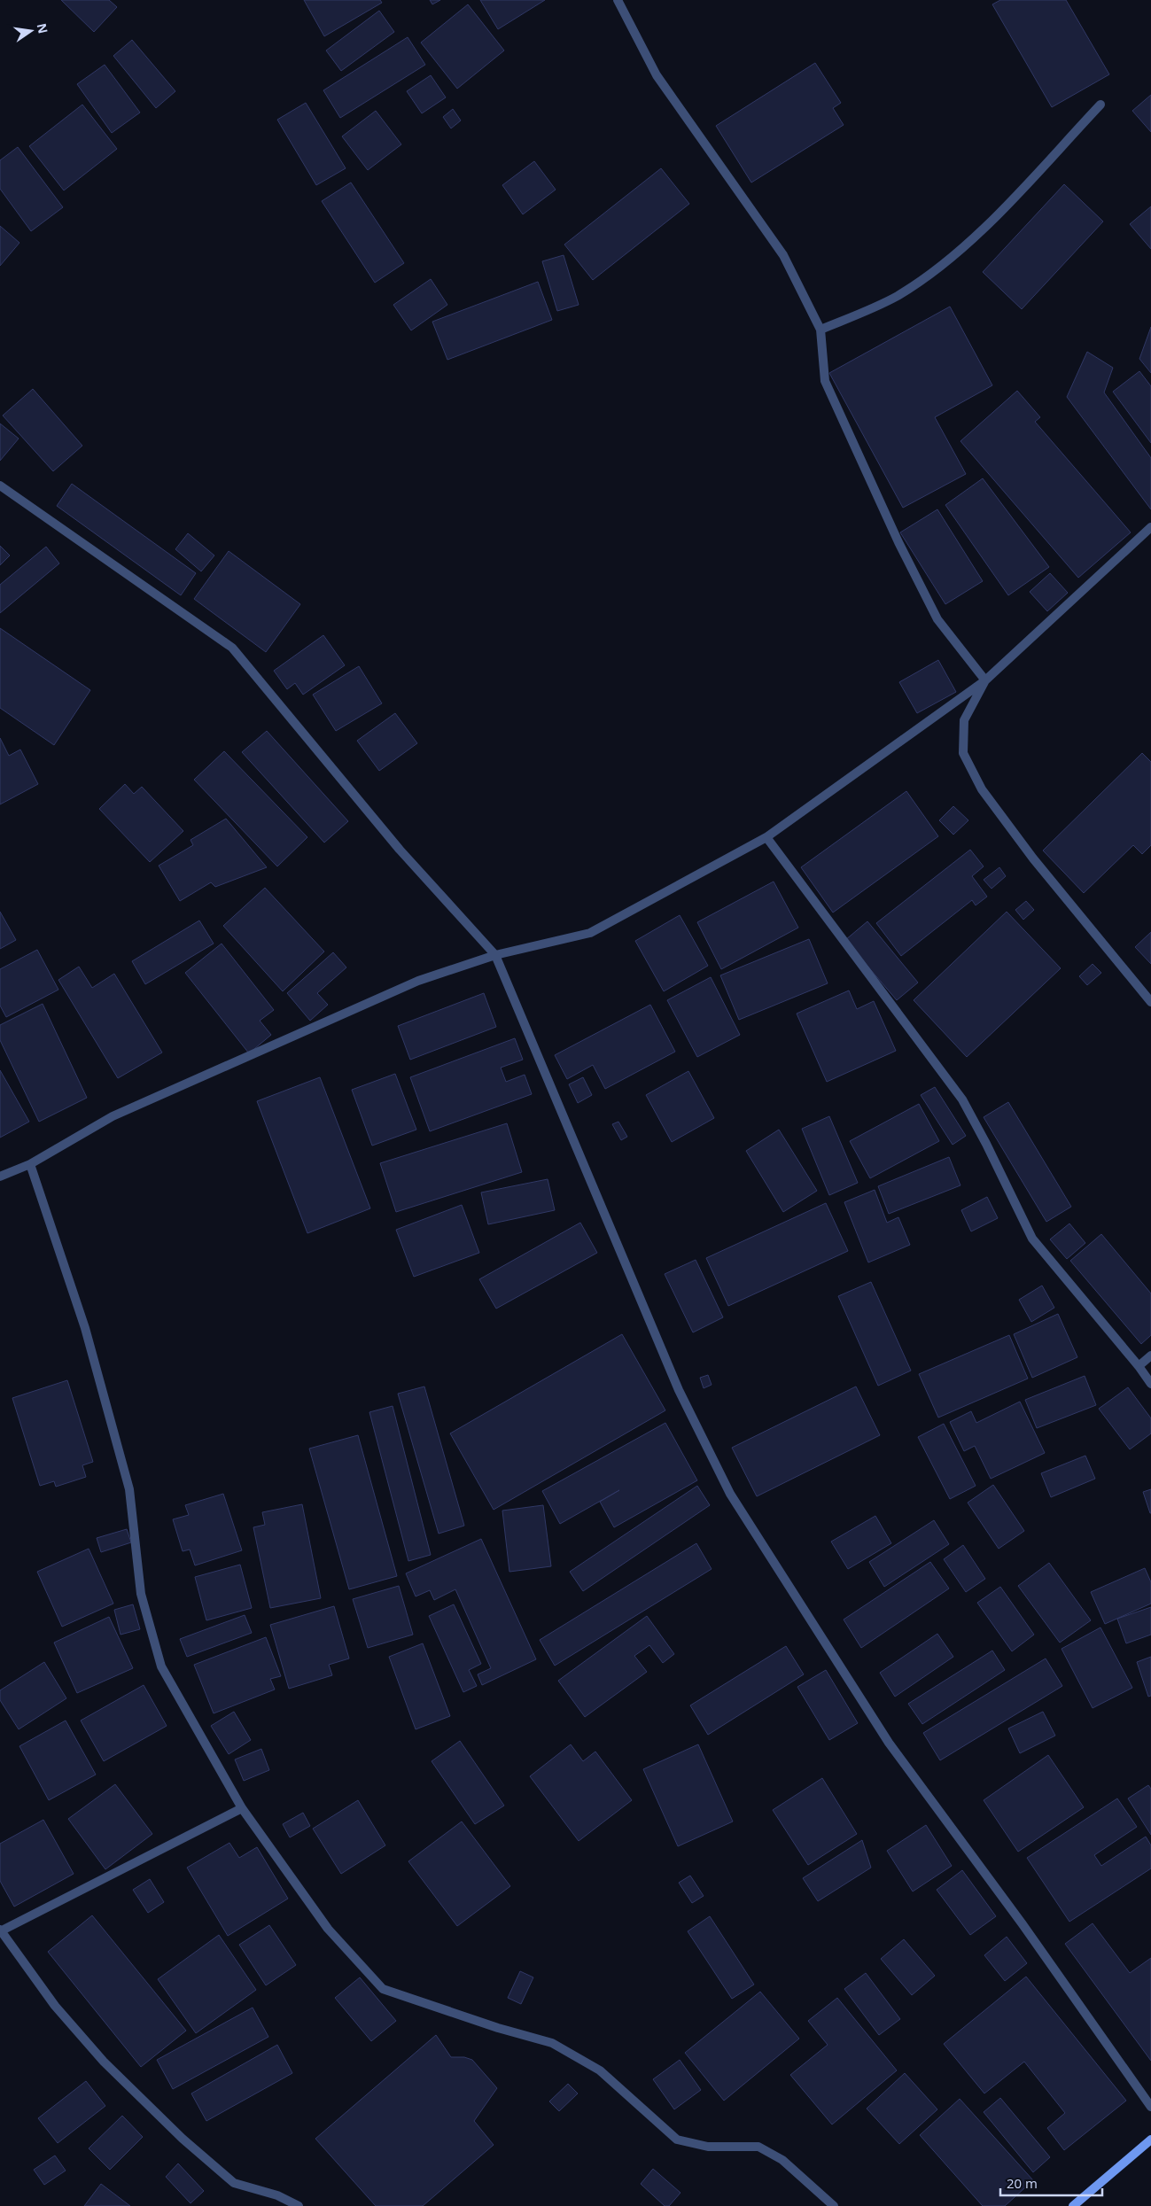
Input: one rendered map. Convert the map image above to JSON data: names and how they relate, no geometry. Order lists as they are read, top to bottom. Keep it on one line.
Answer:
{"scale_bar":"20 m","north":"right"}
